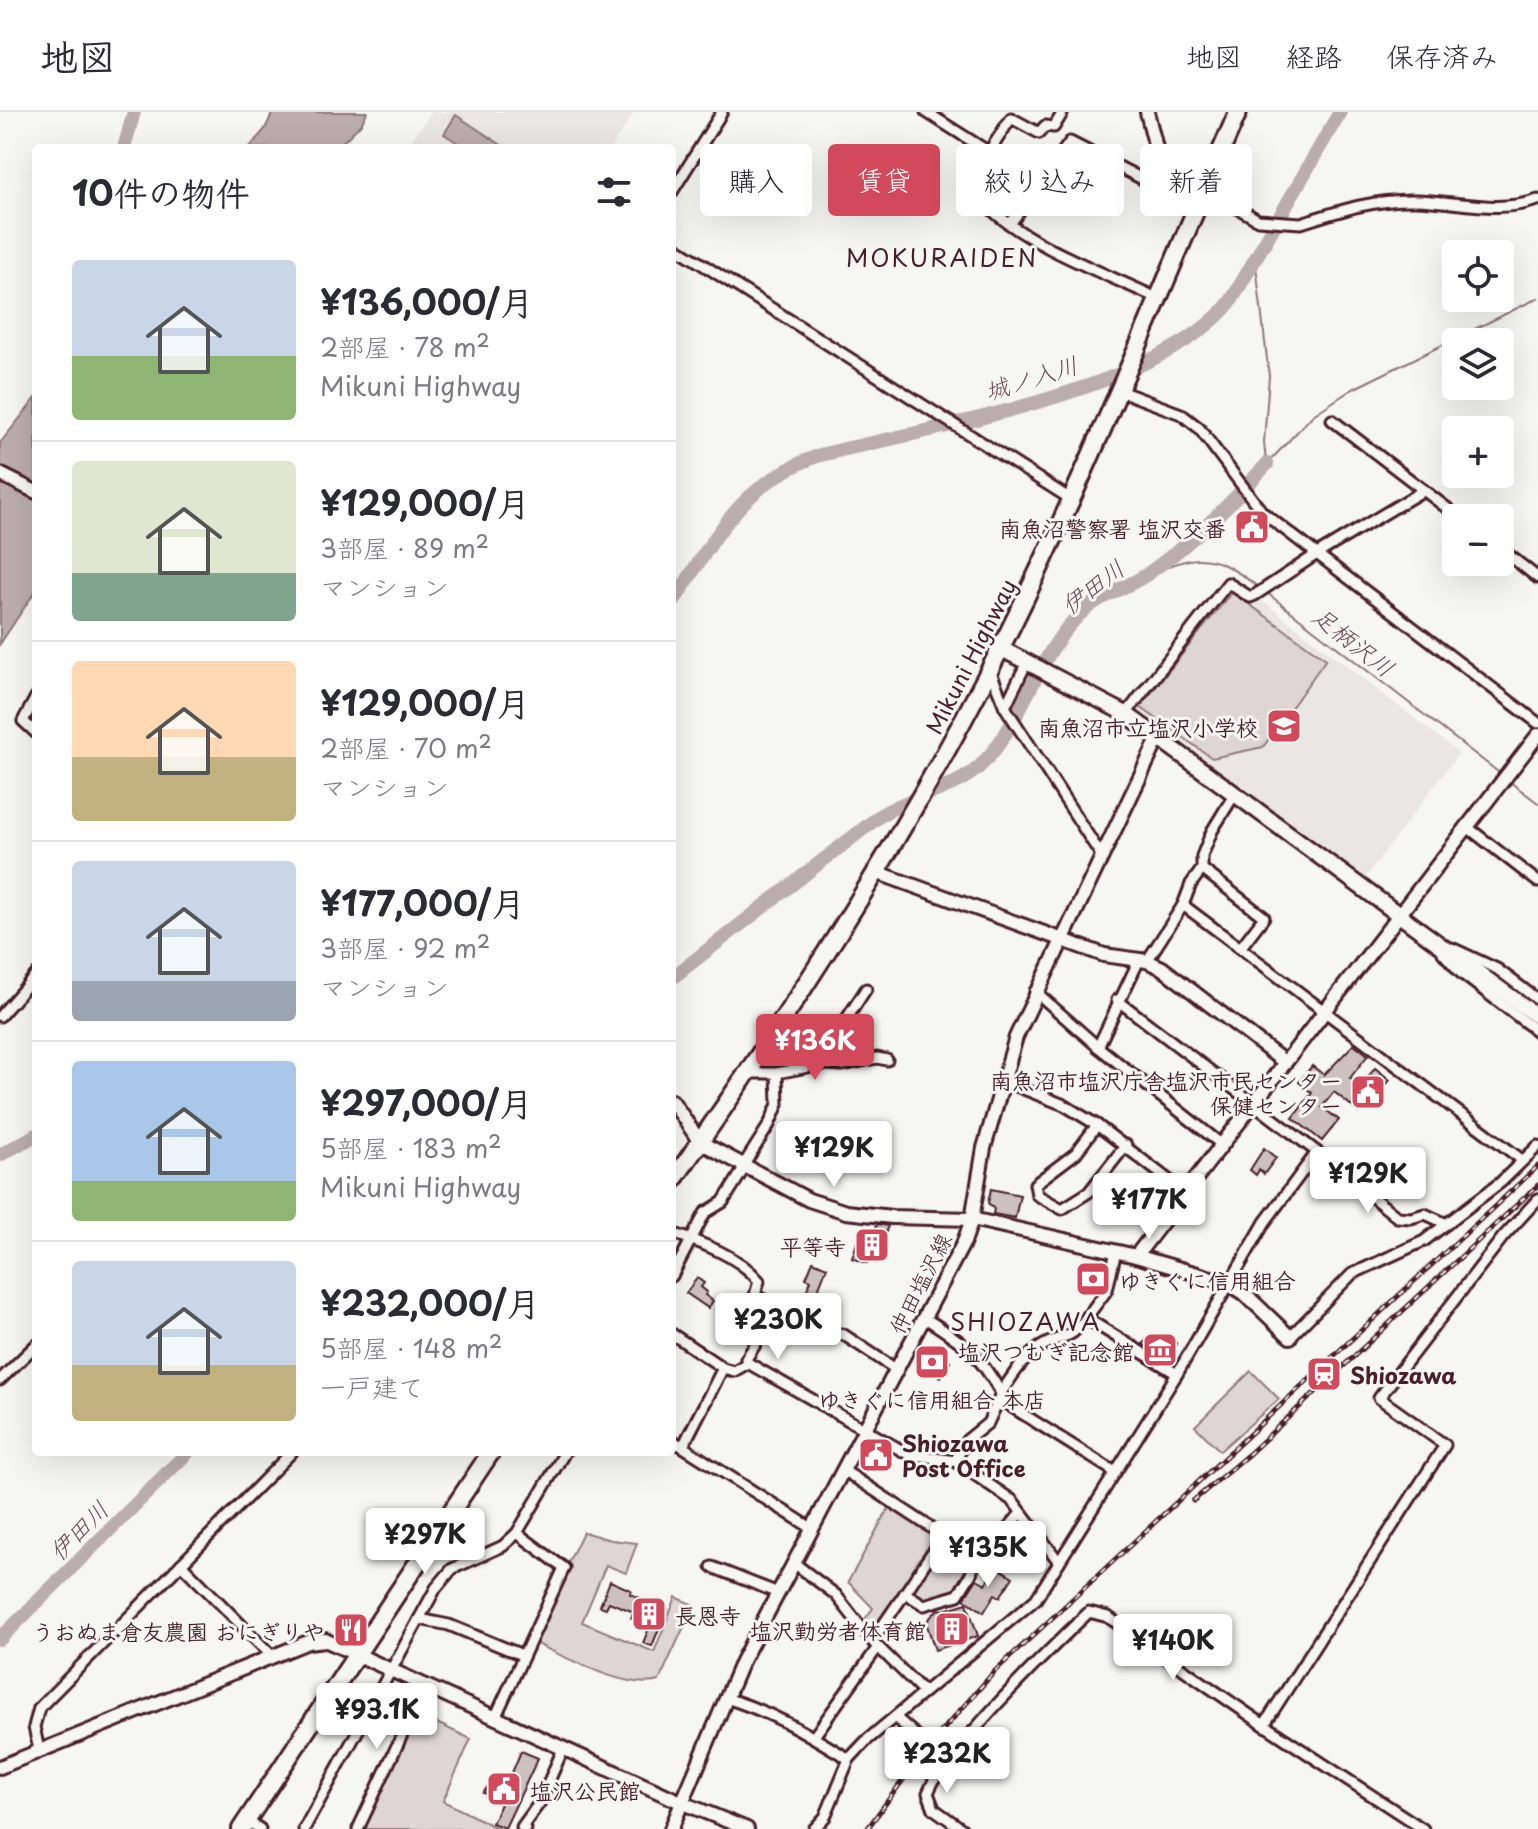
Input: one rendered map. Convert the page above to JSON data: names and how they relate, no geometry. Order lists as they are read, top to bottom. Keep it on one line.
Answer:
{"streets":{"highway":["Mikuni Highway"],"main road":["仲田塩沢線"]},"districts":["MOKURAIDEN","SHIOZAWA"],"water":["城ノ入川","伊田川","足柄沢川"],"places":{"public building":["南魚沼警察署 塩沢交番","南魚沼市塩沢庁舎塩沢市民センター 保健センター","Shiozawa Post Office","塩沢公民館"],"school or university":["南魚沼市立塩沢小学校"],"building":["平等寺","長恩寺","塩沢勤労者体育館"],"bank":["ゆきぐに信用組合","ゆきぐに信用組合 本店"],"museum":["塩沢つむぎ記念館"],"station":["Shiozawa"],"restaurant":["うおぬま倉友農園 おにぎりや"]},"page":{"header":"地図","nav":["地図","経路","保存済み"],"chip":["購入","賃貸","絞り込み","新着"],"heading":"10件の物件","map_buttons":["+","−"],"list":[{"name":"¥136,000/月","note":"2部屋 · 78 m² · Mikuni Highway"},{"name":"¥129,000/月","note":"3部屋 · 89 m² · マンション"},{"name":"¥129,000/月","note":"2部屋 · 70 m² · マンション"},{"name":"¥177,000/月","note":"3部屋 · 92 m² · マンション"},{"name":"¥297,000/月","note":"5部屋 · 183 m² · Mikuni Highway"},{"name":"¥232,000/月","note":"5部屋 · 148 m² · 一戸建て"}],"price":["¥136K","¥129K","¥129K","¥177K","¥230K","¥297K","¥135K","¥140K","¥93.1K","¥232K"]}}
